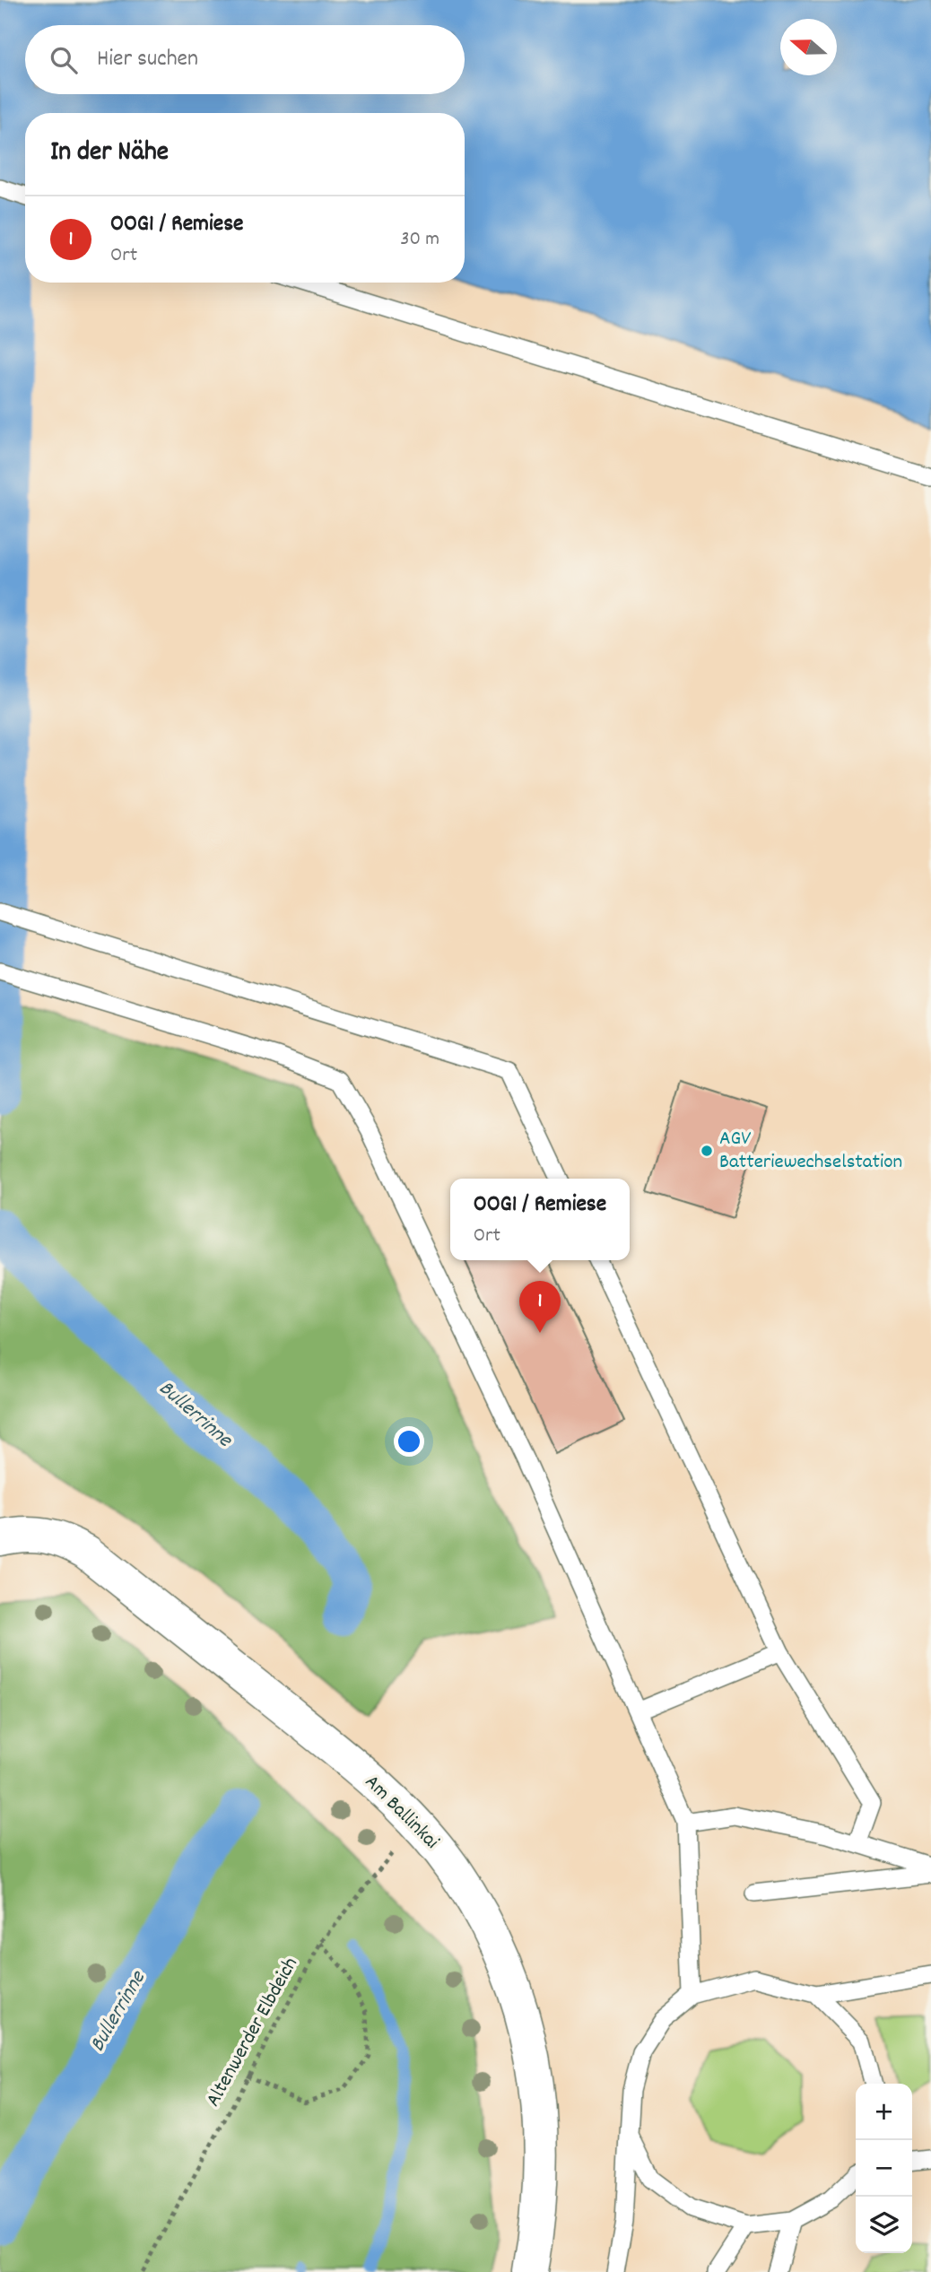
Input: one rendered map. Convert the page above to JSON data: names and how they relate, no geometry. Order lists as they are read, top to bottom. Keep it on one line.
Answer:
{"streets":{"street":["Am Ballinkai"],"path":["Altenwerder Elbdeich"]},"crossings":[["Am Ballinkai","Altenwerder Elbdeich"]],"water":["Bullerrinne"],"places":["AGV Batteriewechselstation"],"north":"left","page":{"search":"Hier suchen","heading":"In der Nähe","list":[{"mark":"1","name":"OOG1 / Remiese","note":"Ort","value":"30 m"}],"popup":["OOG1 / Remiese","Ort"],"pins":"1","map_buttons":["+","−"]}}
